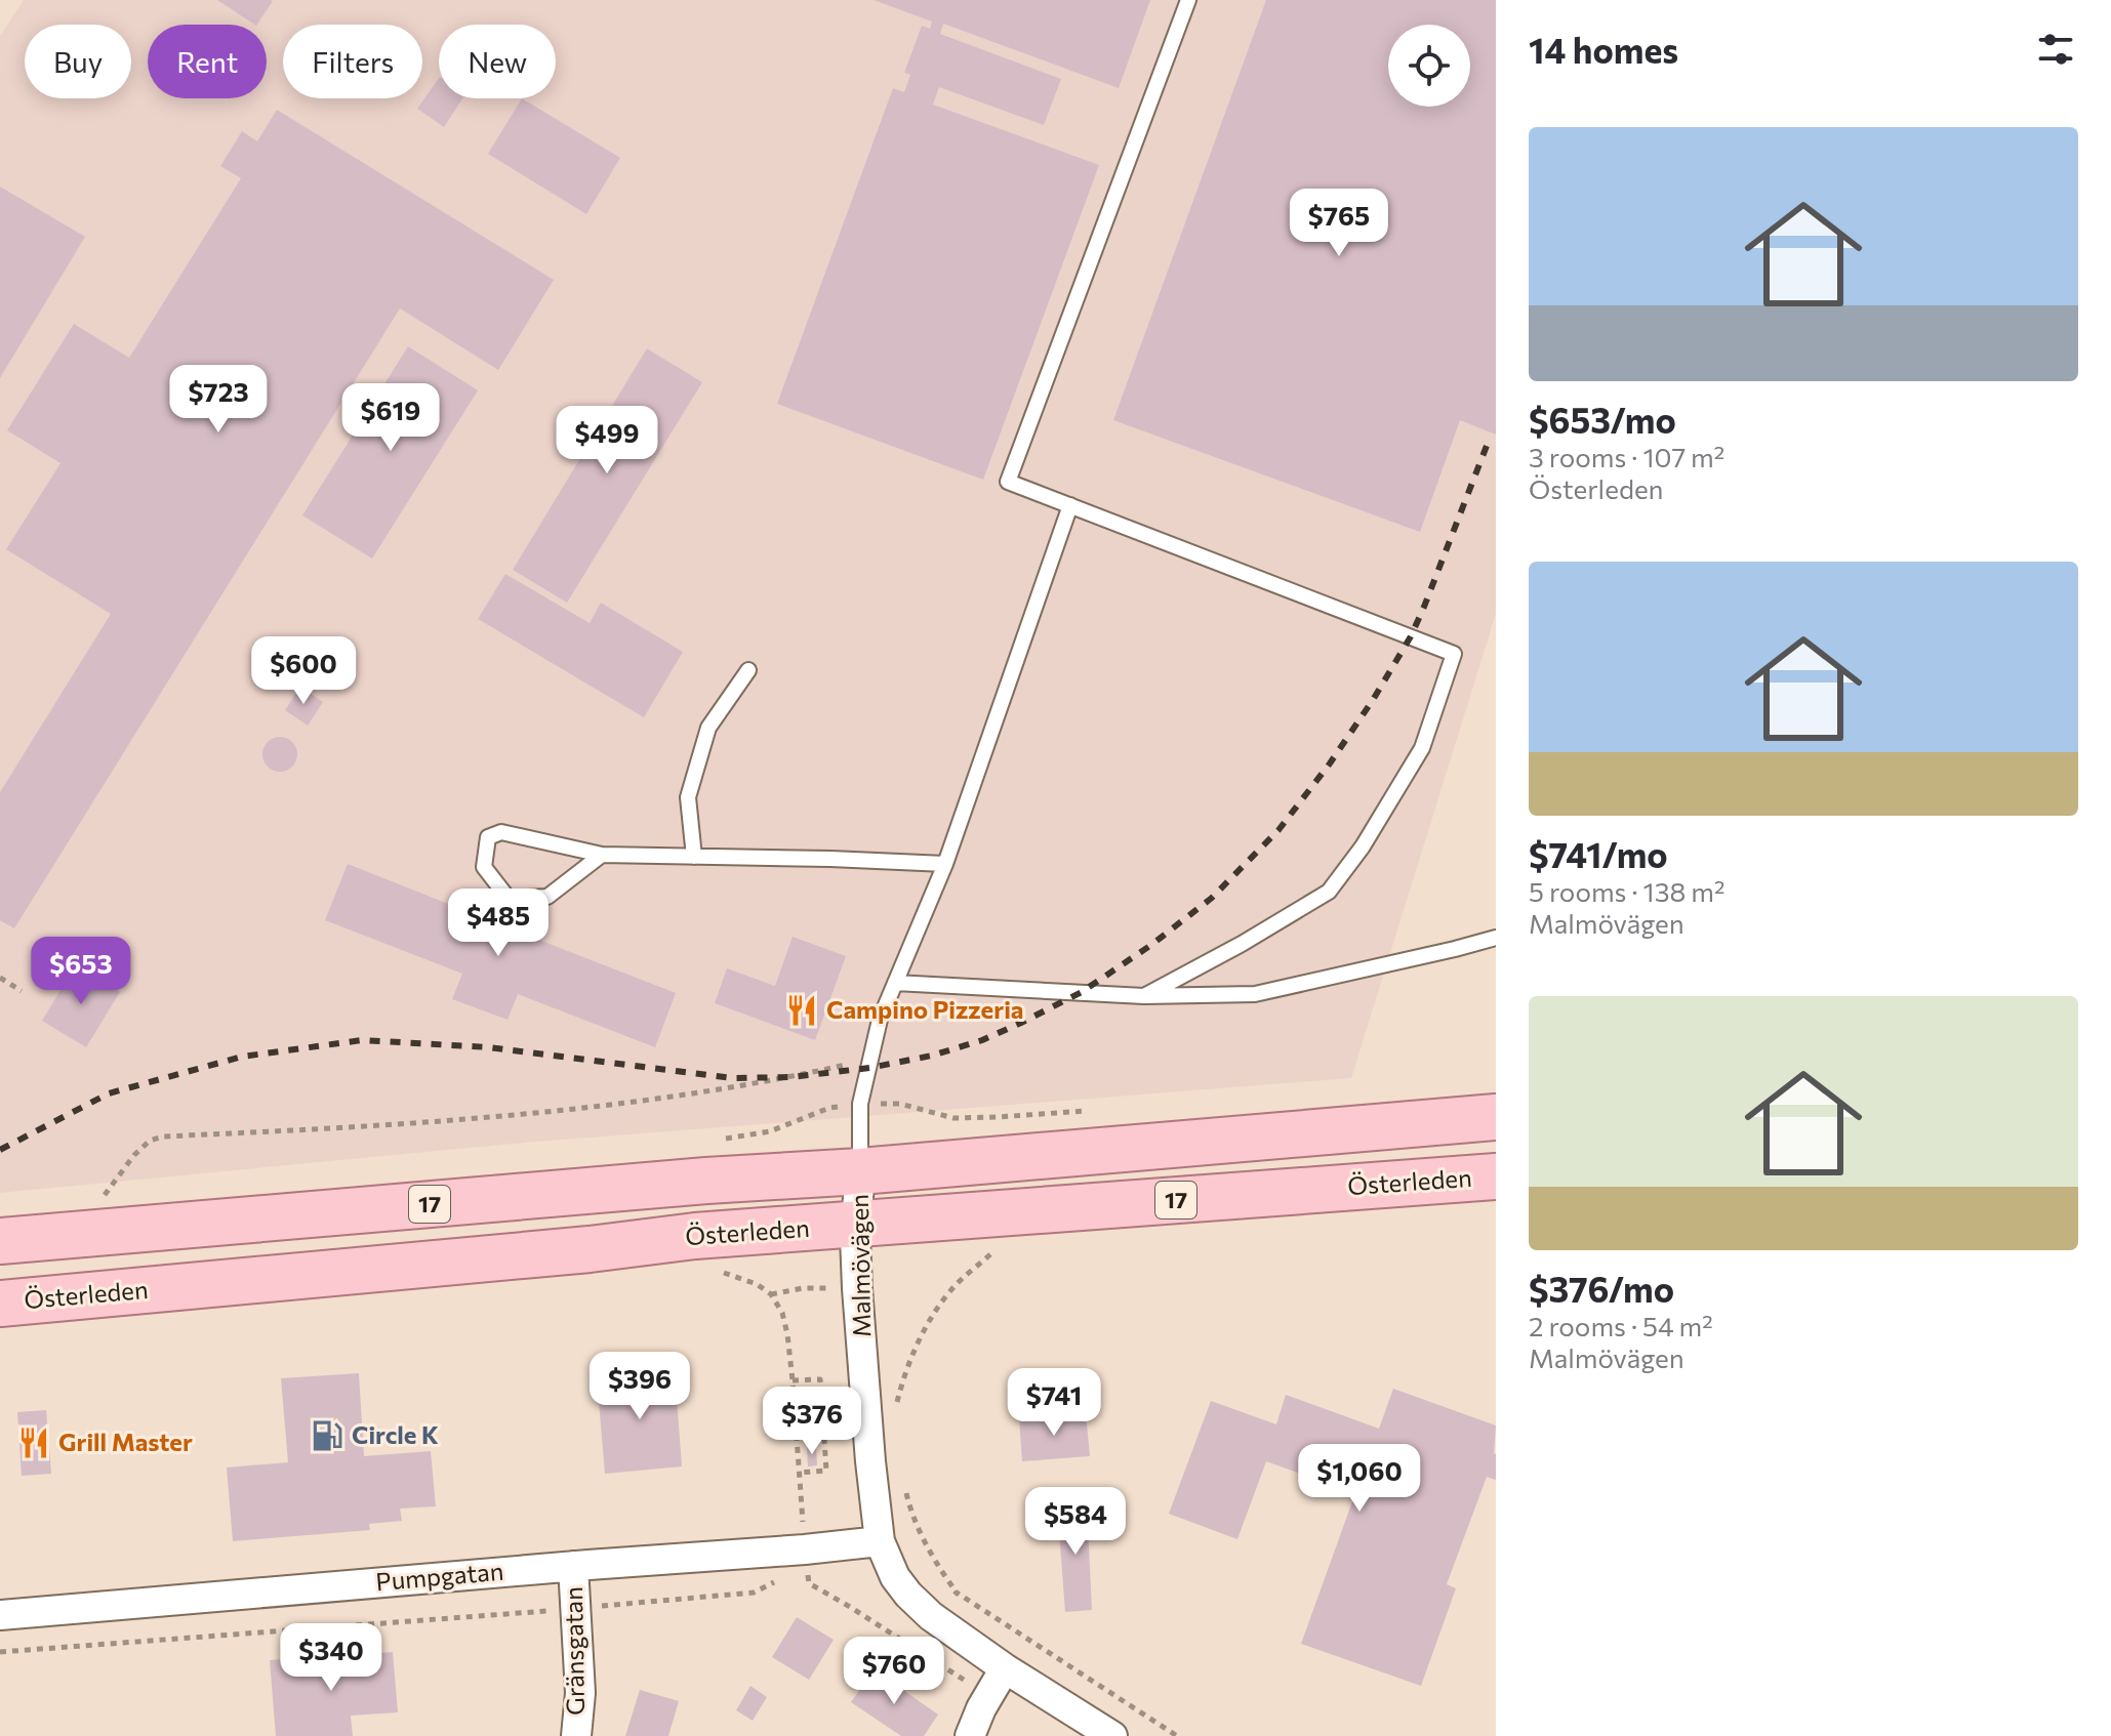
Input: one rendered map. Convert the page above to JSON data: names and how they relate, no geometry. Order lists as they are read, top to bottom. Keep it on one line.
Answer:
{"streets":{"main road":["Österleden","17"],"street":["Malmövägen","Pumpgatan","Gränsgatan"]},"crossings":[["Österleden","Malmövägen"],["17","Malmövägen"],["Malmövägen","Pumpgatan"],["Pumpgatan","Gränsgatan"]],"places":{"restaurant":["Campino Pizzeria","Grill Master"],"fuel station":["Circle K"]},"page":{"heading":"14 homes","chip":["Buy","Rent","Filters","New"],"list":[{"name":"$653/mo","note":"3 rooms · 107 m² · Österleden"},{"name":"$741/mo","note":"5 rooms · 138 m² · Malmövägen"},{"name":"$376/mo","note":"2 rooms · 54 m² · Malmövägen"}],"price":["$765","$723","$619","$499","$600","$485","$653","$396","$741","$376","$1,060","$584","$340","$760"]}}
